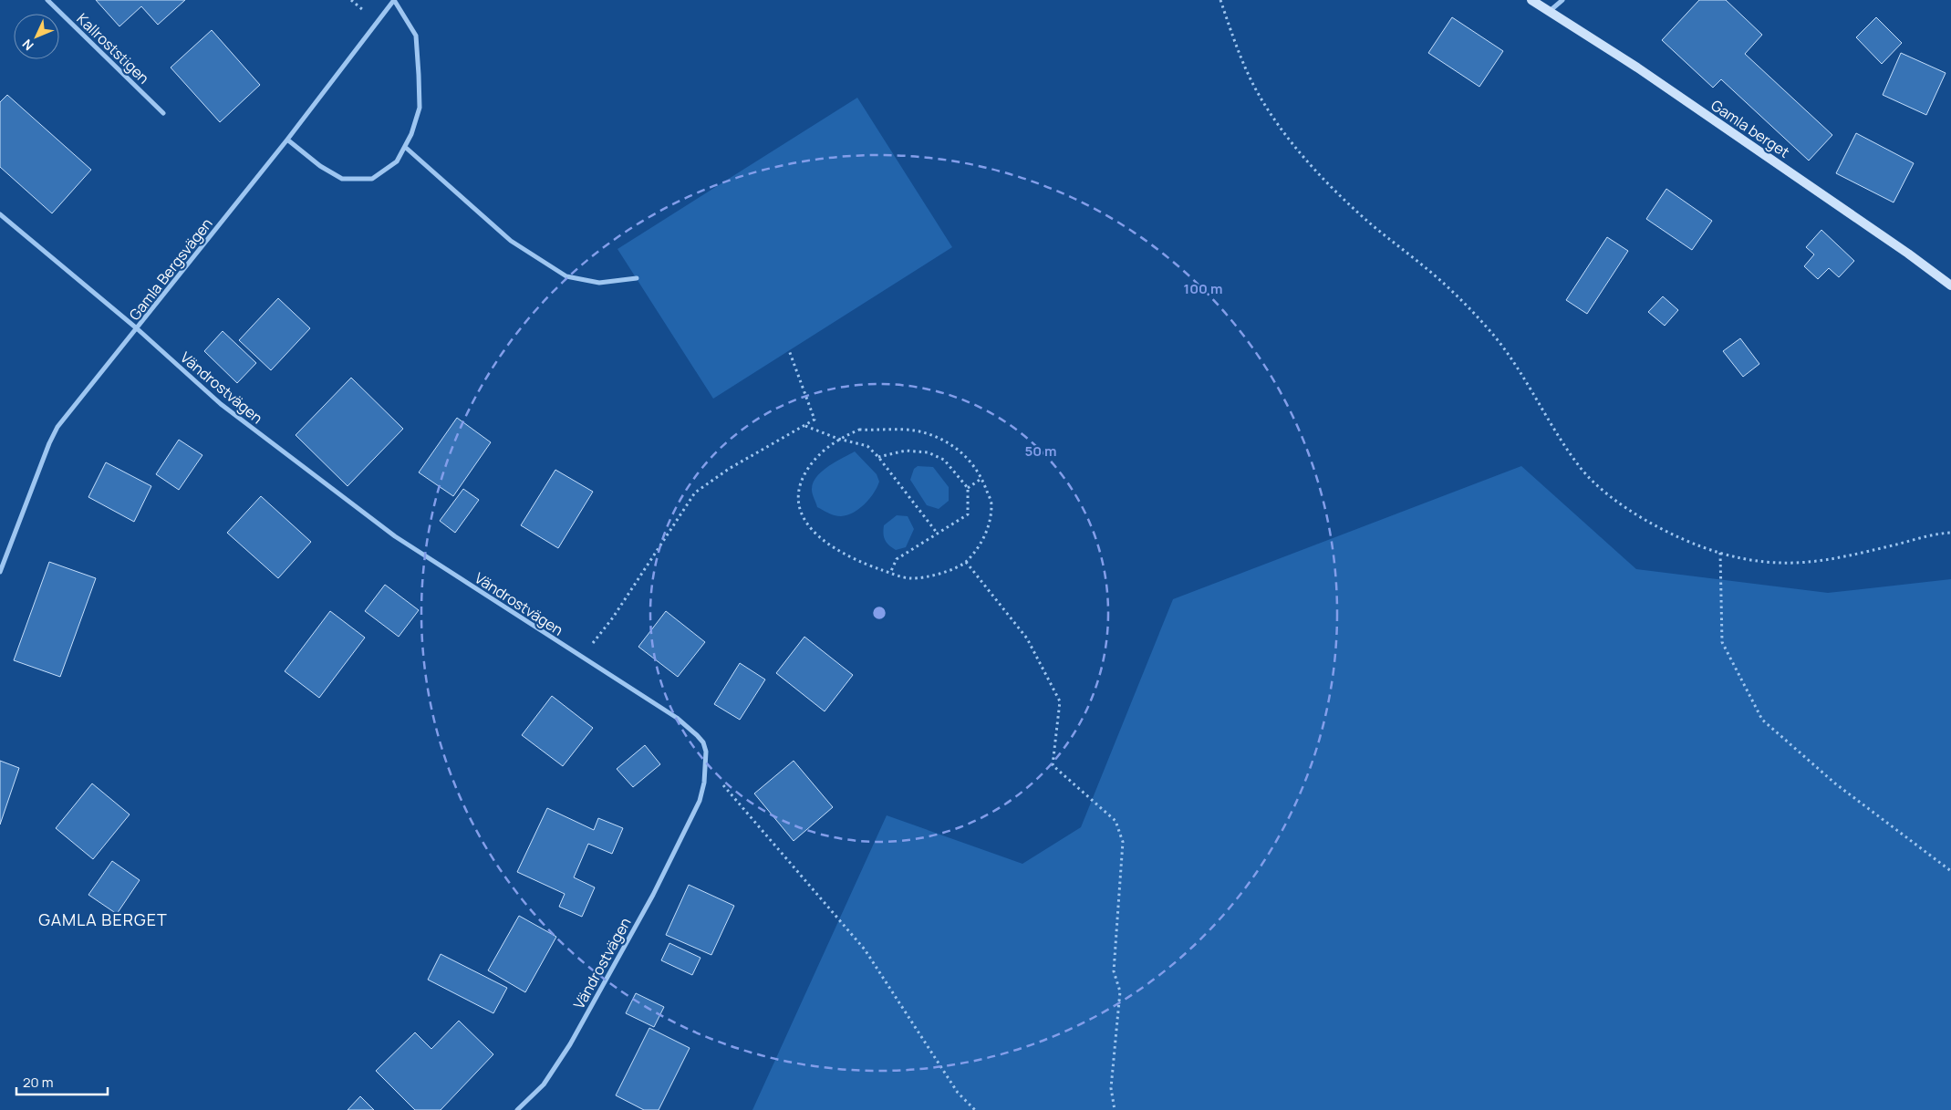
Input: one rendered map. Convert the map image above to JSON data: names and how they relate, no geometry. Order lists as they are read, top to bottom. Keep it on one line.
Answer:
{"streets":{"main road":["Gamla berget"],"street":["Kallroststigen","Gamla Bergsvägen","Vändrostvägen"]},"crossings":[["Gamla Bergsvägen","Vändrostvägen"]],"districts":["GAMLA BERGET"],"scale_bar":"20 m","north":"bottom left","rings":["100 m","50 m"]}
